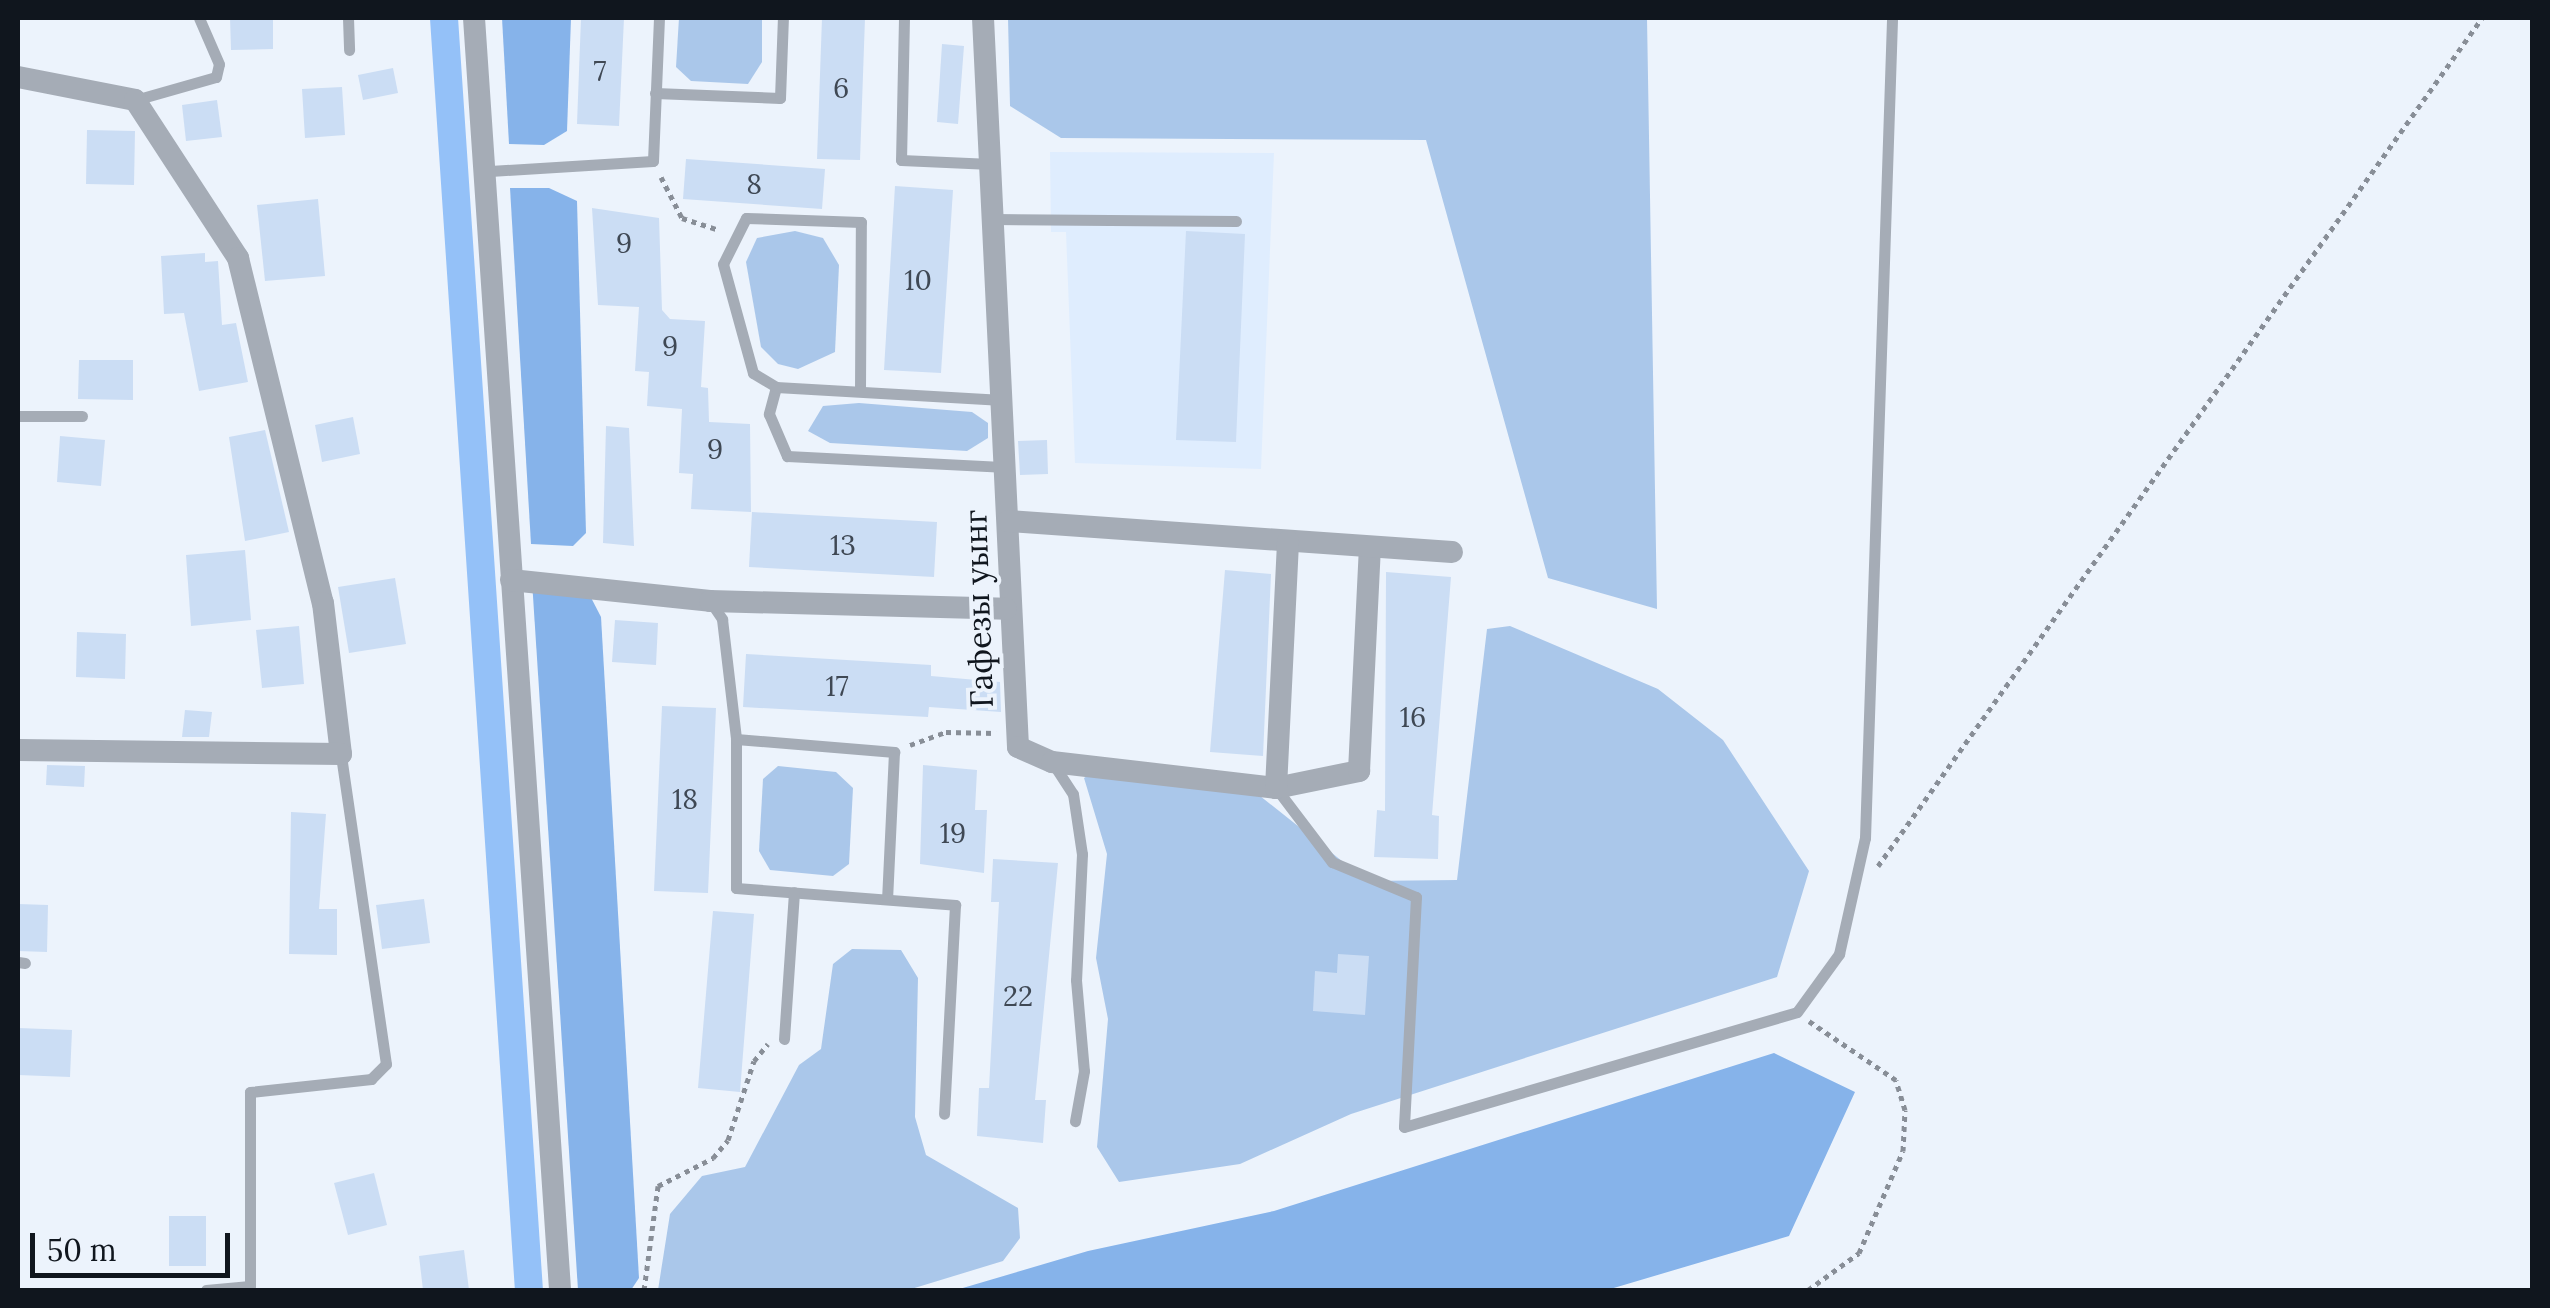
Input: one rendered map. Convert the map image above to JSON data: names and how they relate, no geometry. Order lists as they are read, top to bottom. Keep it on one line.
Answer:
{"streets":{"street":["Гафезы уынг"]},"house_numbers":["7","6","8","9","10","9","9","13","17","16","18","19","22"],"scale_bar":"50 m"}
